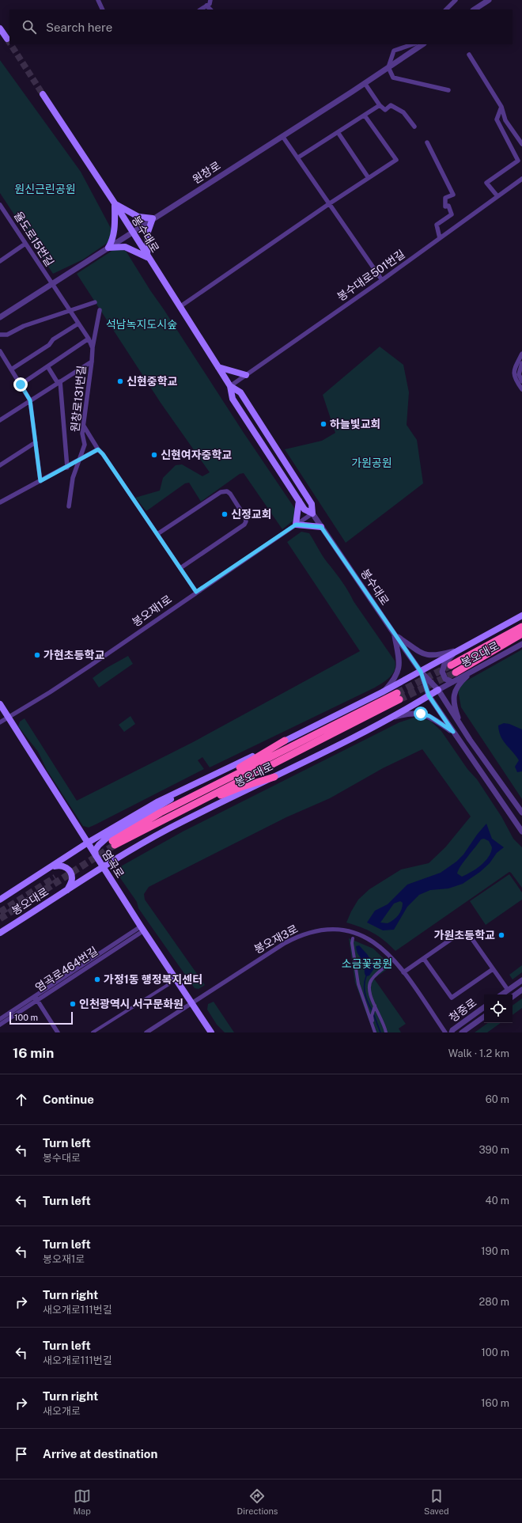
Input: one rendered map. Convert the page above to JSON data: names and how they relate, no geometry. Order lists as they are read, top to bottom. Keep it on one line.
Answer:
{"streets":{"highway":["봉오대로"],"main road":["봉수대로","염곡로"],"street":["원창로","율도로15번길","봉수대로501번길","원창로131번길","봉오재1로","봉오재3로","염곡로464번길","청중로"]},"crossings":[["원창로","봉수대로"],["원창로","율도로15번길"],["원창로","원창로131번길"],["봉수대로","봉수대로501번길"],["봉수대로","봉오재1로"],["봉수대로","봉오대로"],["율도로15번길","원창로131번길"],["봉오재1로","염곡로"],["봉오대로","염곡로"],["염곡로","봉오재3로"],["염곡로","염곡로464번길"]],"parks":["원신근린공원","석남녹지도시숲","가원공원","소금꽃공원"],"places":["신현중학교","하늘빛교회","신현여자중학교","신정교회","가현초등학교","가원초등학교","가정1동 행정복지센터","인천광역시 서구문화원"],"scale_bar":"100 m","page":{"search":"Search here","scale":"100 m","heading":["16 min","Walk · 1.2 km"],"list":[["Continue","60 m"],["Turn left","봉수대로","390 m"],["Turn left","40 m"],["Turn left","봉오재1로","190 m"],["Turn right","새오개로111번길","280 m"],["Turn left","새오개로111번길","100 m"],["Turn right","새오개로","160 m"],"Arrive at destination"],"nav":["Map","Directions","Saved"]}}
